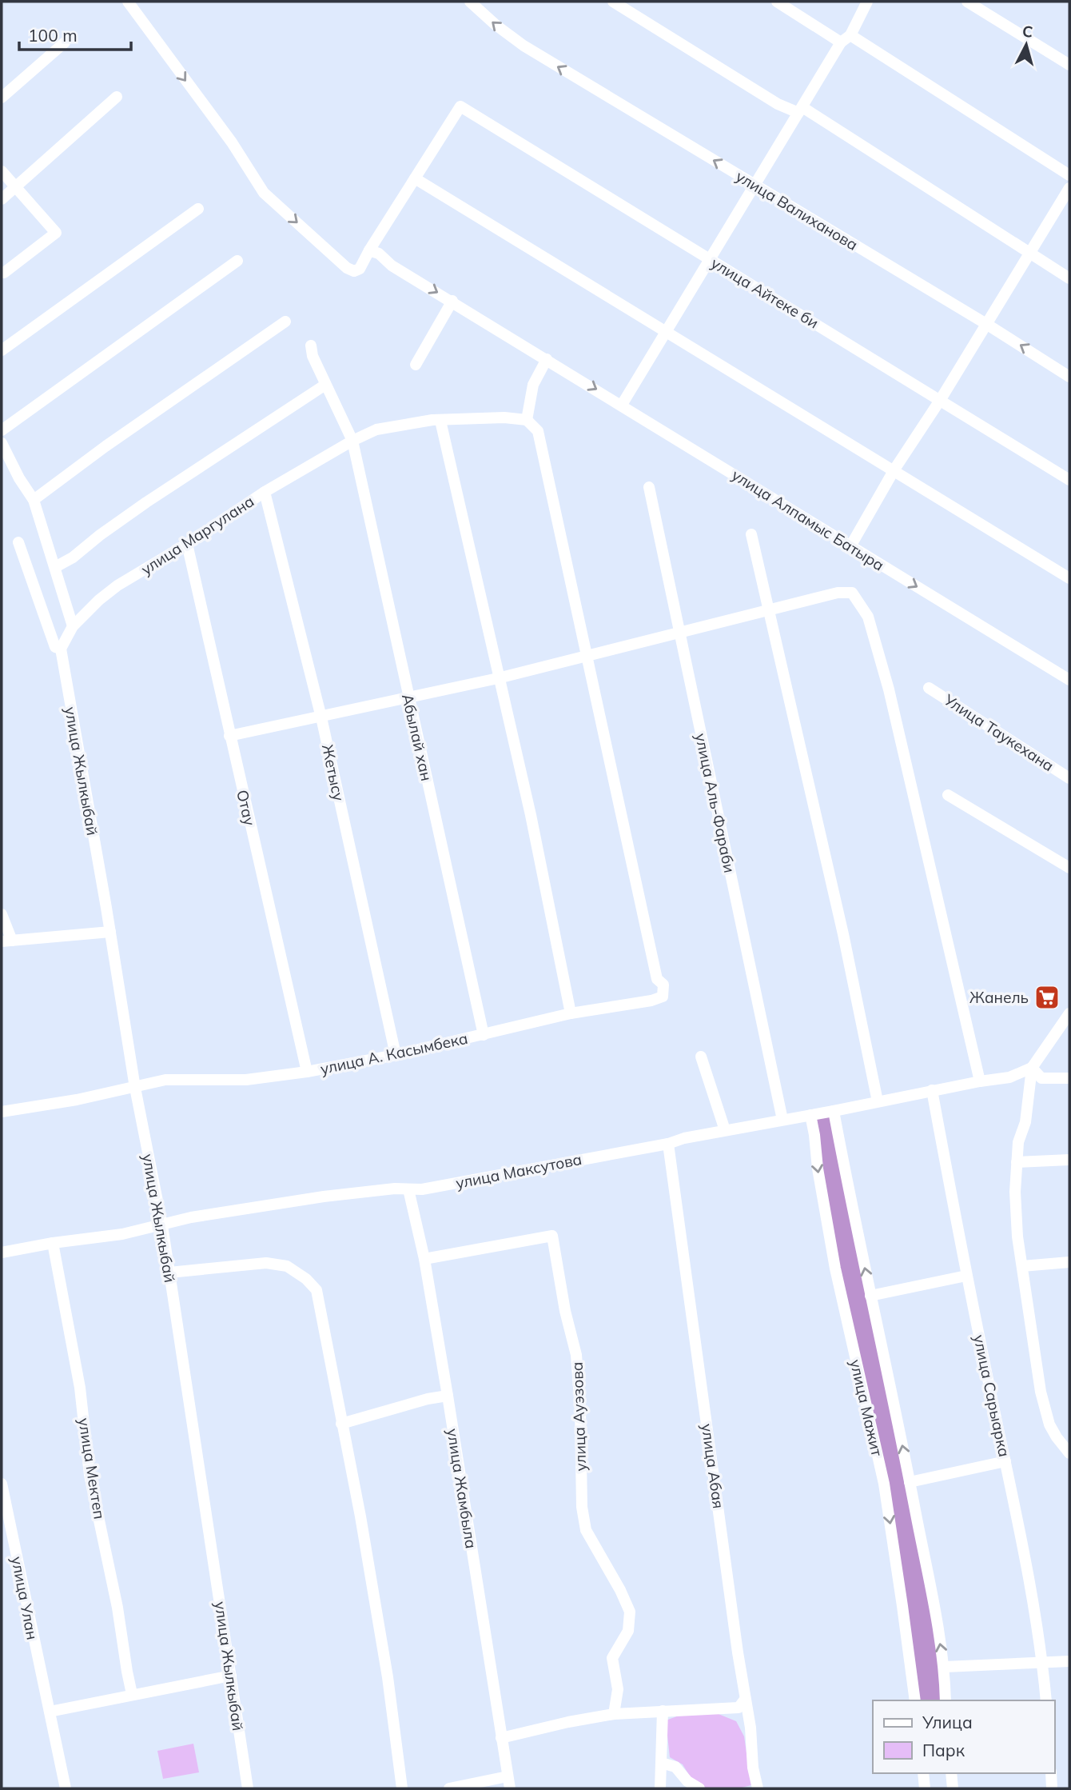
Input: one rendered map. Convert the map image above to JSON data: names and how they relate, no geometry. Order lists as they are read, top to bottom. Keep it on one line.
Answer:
{"streets":{"street":["улица Валиханова","улица Айтеке би","улица Алпамыс Батыра","улица Маргулана","Улица Таукехана","Абылай хан","улица Жылкыбай","Жетысу","улица Аль-Фараби","Отау","улица А. Касымбека","улица Максутова","улица Сарыарка","улица Мажит","улица Ауэзова","улица Абая","улица Мектеп","улица Жамбыла","улица Улан"]},"crossings":[["улица Маргулана","Абылай хан"],["улица Маргулана","улица Жылкыбай"],["улица Маргулана","Жетысу"],["улица Маргулана","Отау"],["Абылай хан","улица А. Касымбека"],["улица Жылкыбай","улица А. Касымбека"],["улица Жылкыбай","улица Максутова"],["Жетысу","улица А. Касымбека"],["улица Аль-Фараби","улица Максутова"],["Отау","улица А. Касымбека"],["улица Максутова","улица Сарыарка"],["улица Максутова","улица Мажит"],["улица Максутова","улица Абая"],["улица Максутова","улица Мектеп"],["улица Максутова","улица Жамбыла"],["улица Ауэзова","улица Жамбыла"]],"places":{"supermarket":["Жанель"]},"legend":["Улица","Парк"],"scale_bar":"100 m","north":"top"}
